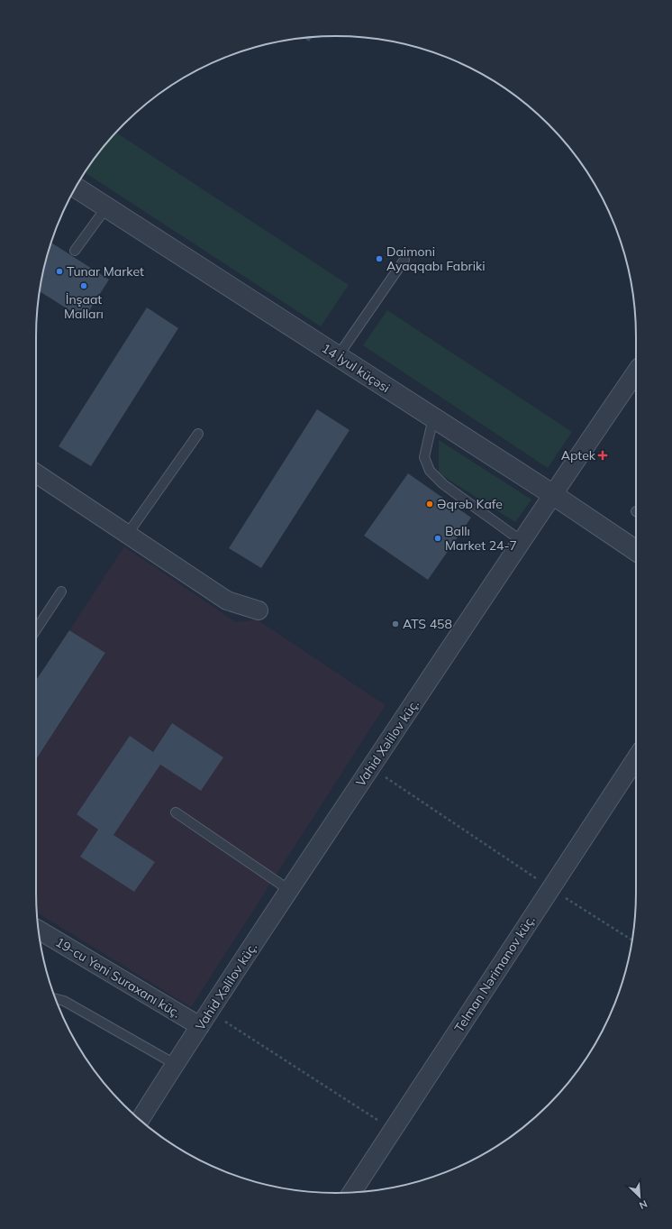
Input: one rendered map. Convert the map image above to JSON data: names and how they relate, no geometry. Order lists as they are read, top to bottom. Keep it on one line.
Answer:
{"streets":{"street":["14 İyul küçəsi","Vahid Xəlilov küç.","Telman Nərimanov küç.","19-cu Yeni Suraxanı küç."]},"crossings":[["14 İyul küçəsi","Vahid Xəlilov küç."],["Vahid Xəlilov küç.","19-cu Yeni Suraxanı küç."]],"places":{"other":["Daimoni Ayaqqabı Fabriki","Tunar Market","İnşaat Malları","Əqrəb Kafe","Ballı Market 24-7","ATS 458"],"health":["Aptek"]},"north":"bottom right"}
